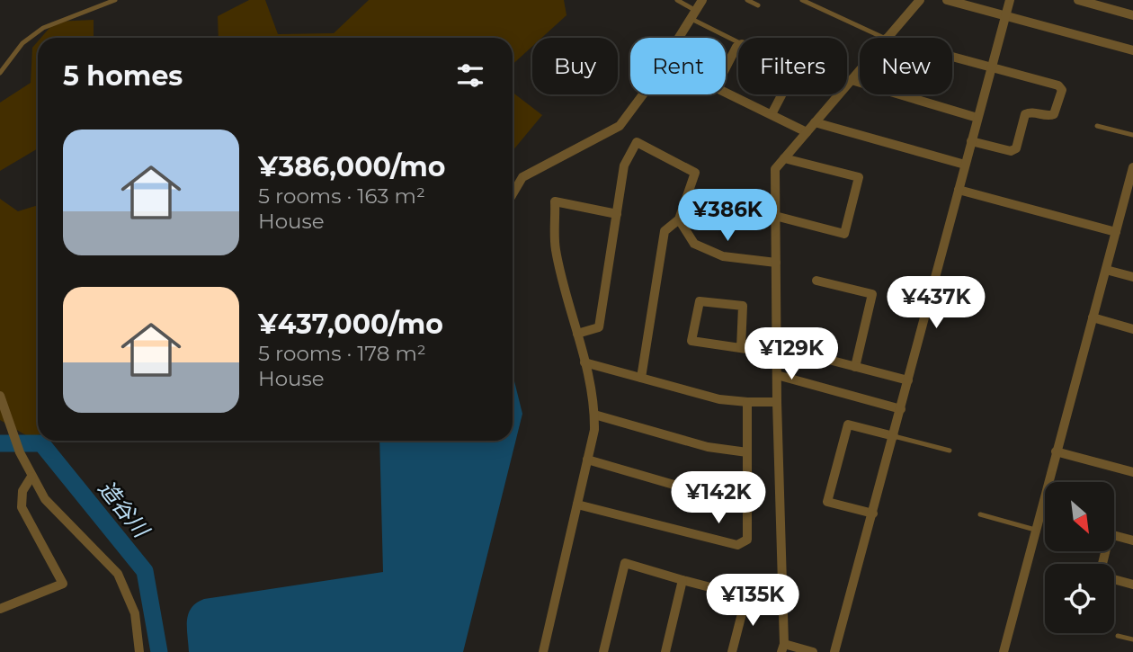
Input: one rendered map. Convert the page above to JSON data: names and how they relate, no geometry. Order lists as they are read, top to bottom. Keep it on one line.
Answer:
{"water":["造谷川"],"north":"bottom right","page":{"chip":["Buy","Rent","Filters","New"],"heading":"5 homes","list":[{"name":"¥386,000/mo","note":"5 rooms · 163 m² · House"},{"name":"¥437,000/mo","note":"5 rooms · 178 m² · House"}],"price":["¥386K","¥437K","¥129K","¥142K","¥135K"]}}
